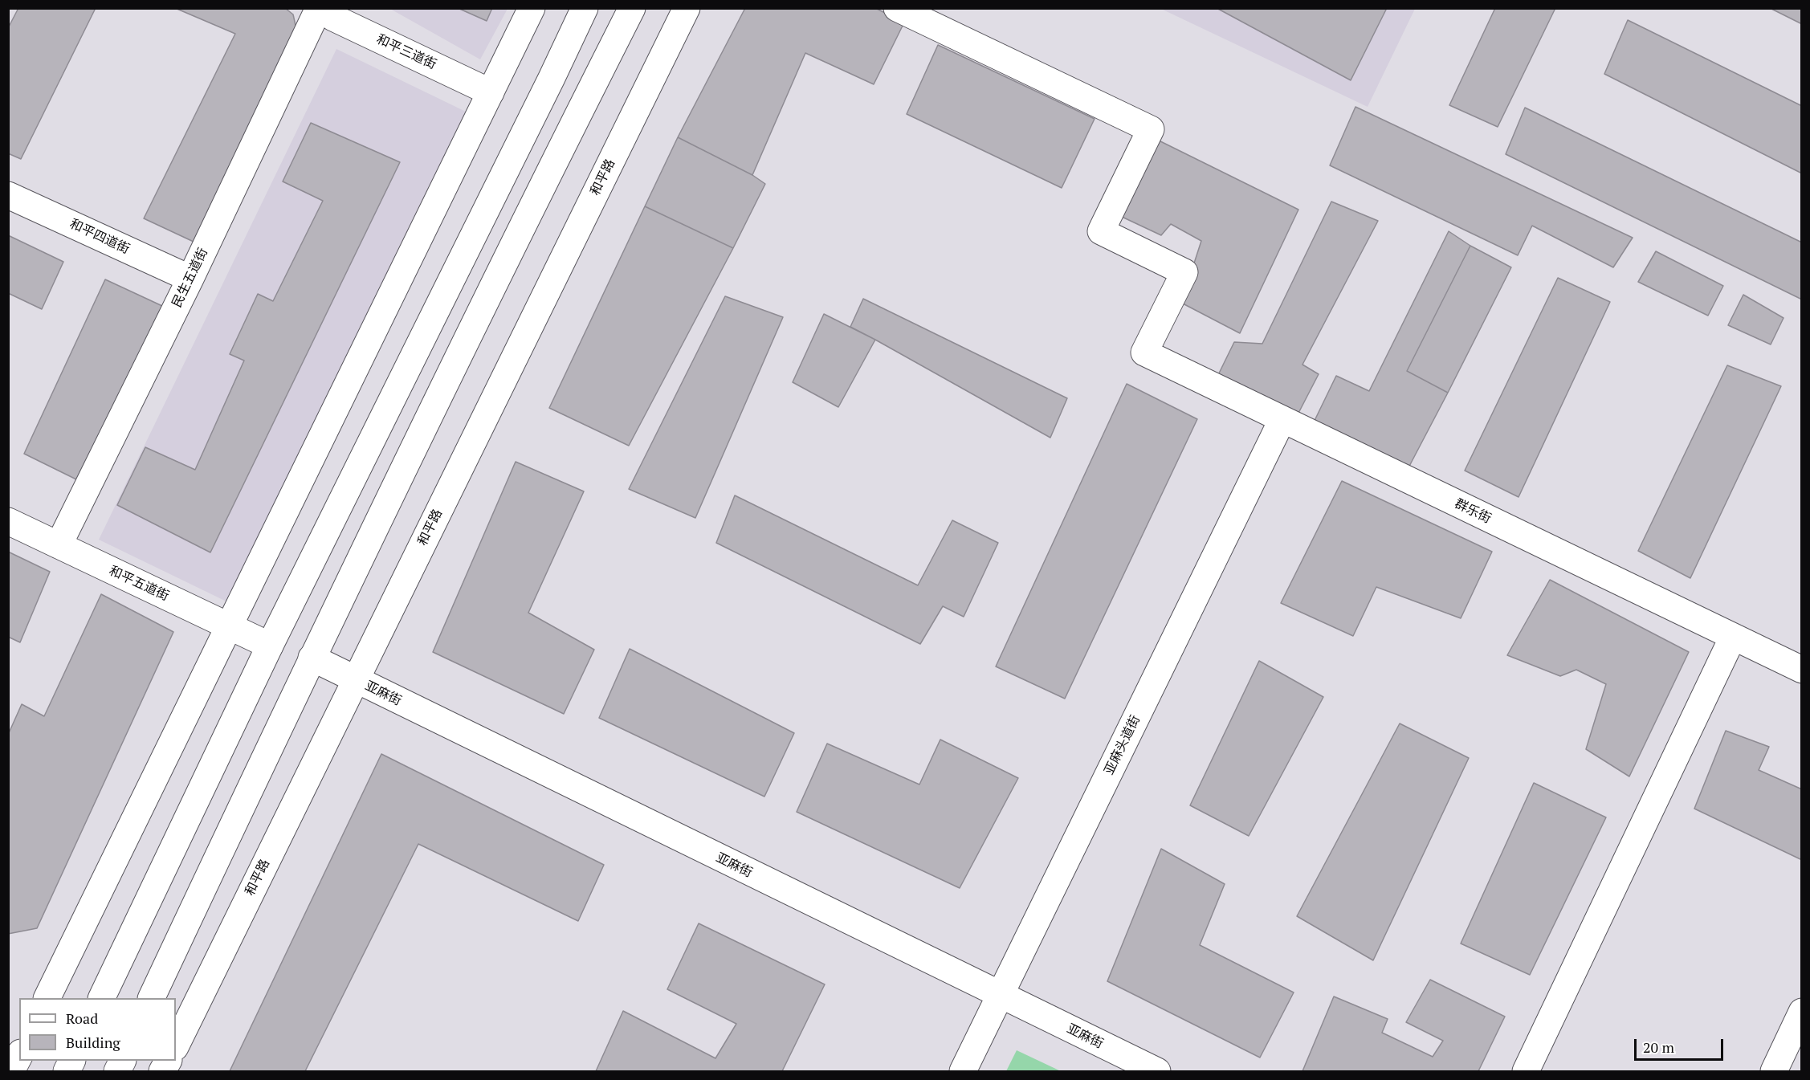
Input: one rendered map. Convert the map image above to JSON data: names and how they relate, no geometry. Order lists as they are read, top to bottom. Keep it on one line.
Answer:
{"streets":{"street":["和平三道街","和平路","和平四道街","民生五道街","群乐街","和平五道街","亚麻街","亚麻头道街"]},"crossings":[["和平路","亚麻街"],["和平四道街","民生五道街"],["民生五道街","和平五道街"],["群乐街","亚麻头道街"],["亚麻街","亚麻头道街"]],"legend":["Road","Building"],"scale_bar":"20 m"}
